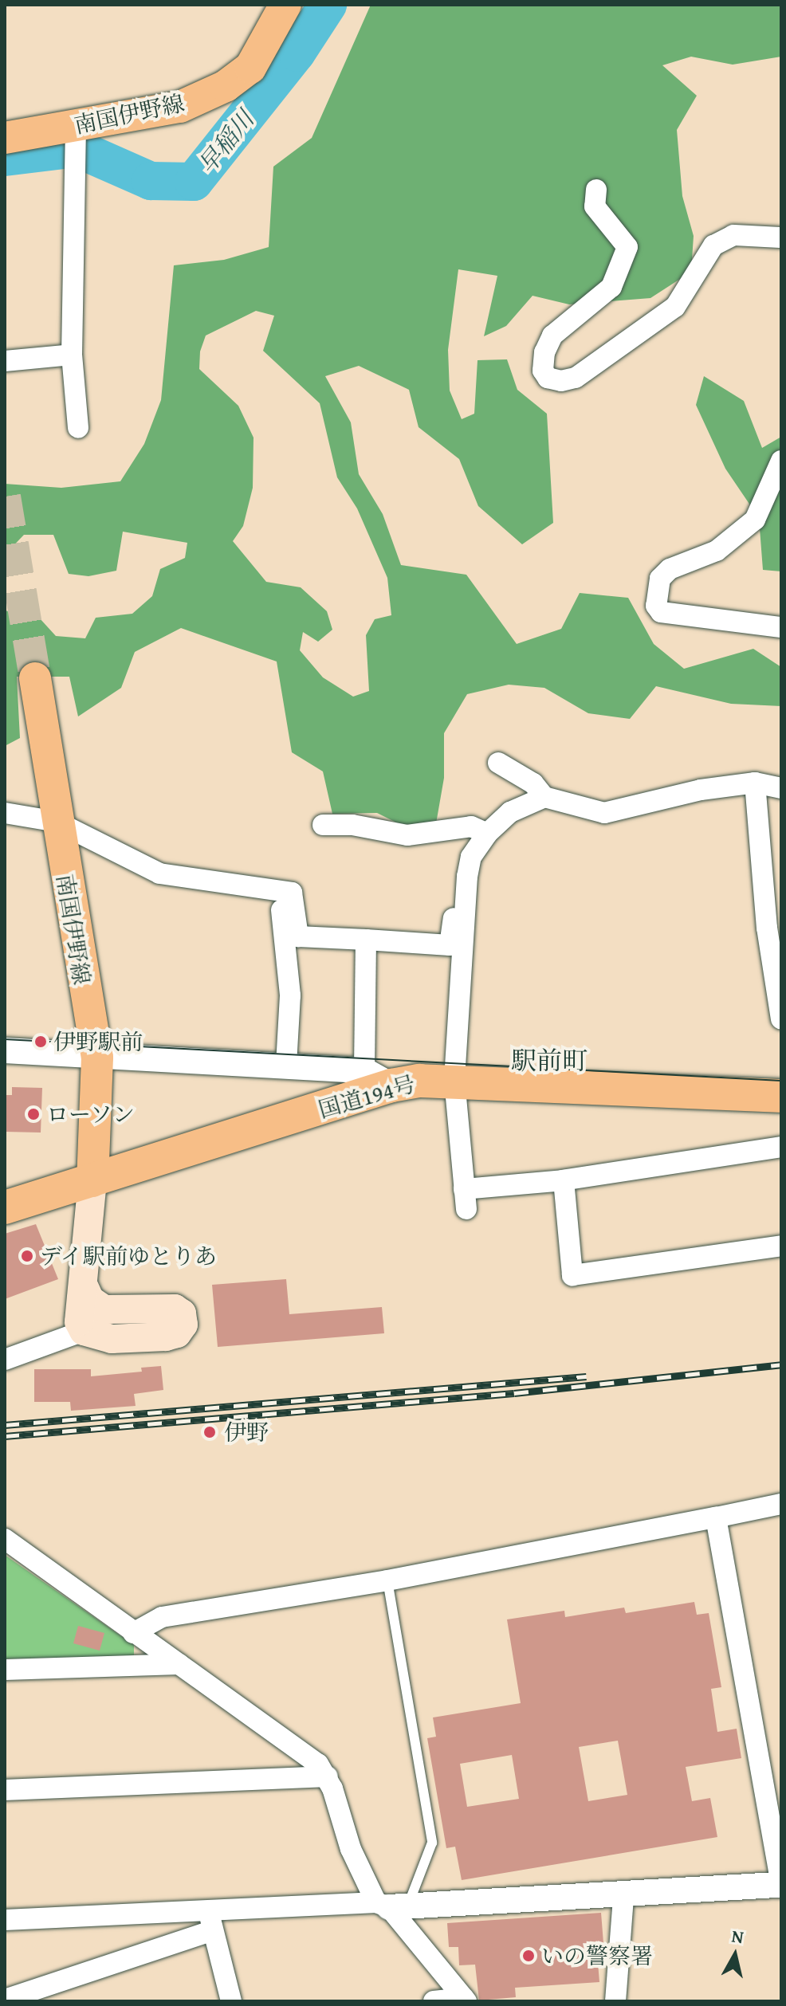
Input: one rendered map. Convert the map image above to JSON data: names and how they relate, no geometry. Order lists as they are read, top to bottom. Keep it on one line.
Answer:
{"streets":{"highway":["国道194号"],"main road":["南国伊野線"]},"crossings":[["南国伊野線","国道194号"]],"districts":["駅前町"],"water":["早稲川"],"places":["伊野駅前","ローソン","デイ駅前ゆとりあ","伊野","いの警察署"],"north":"top"}
